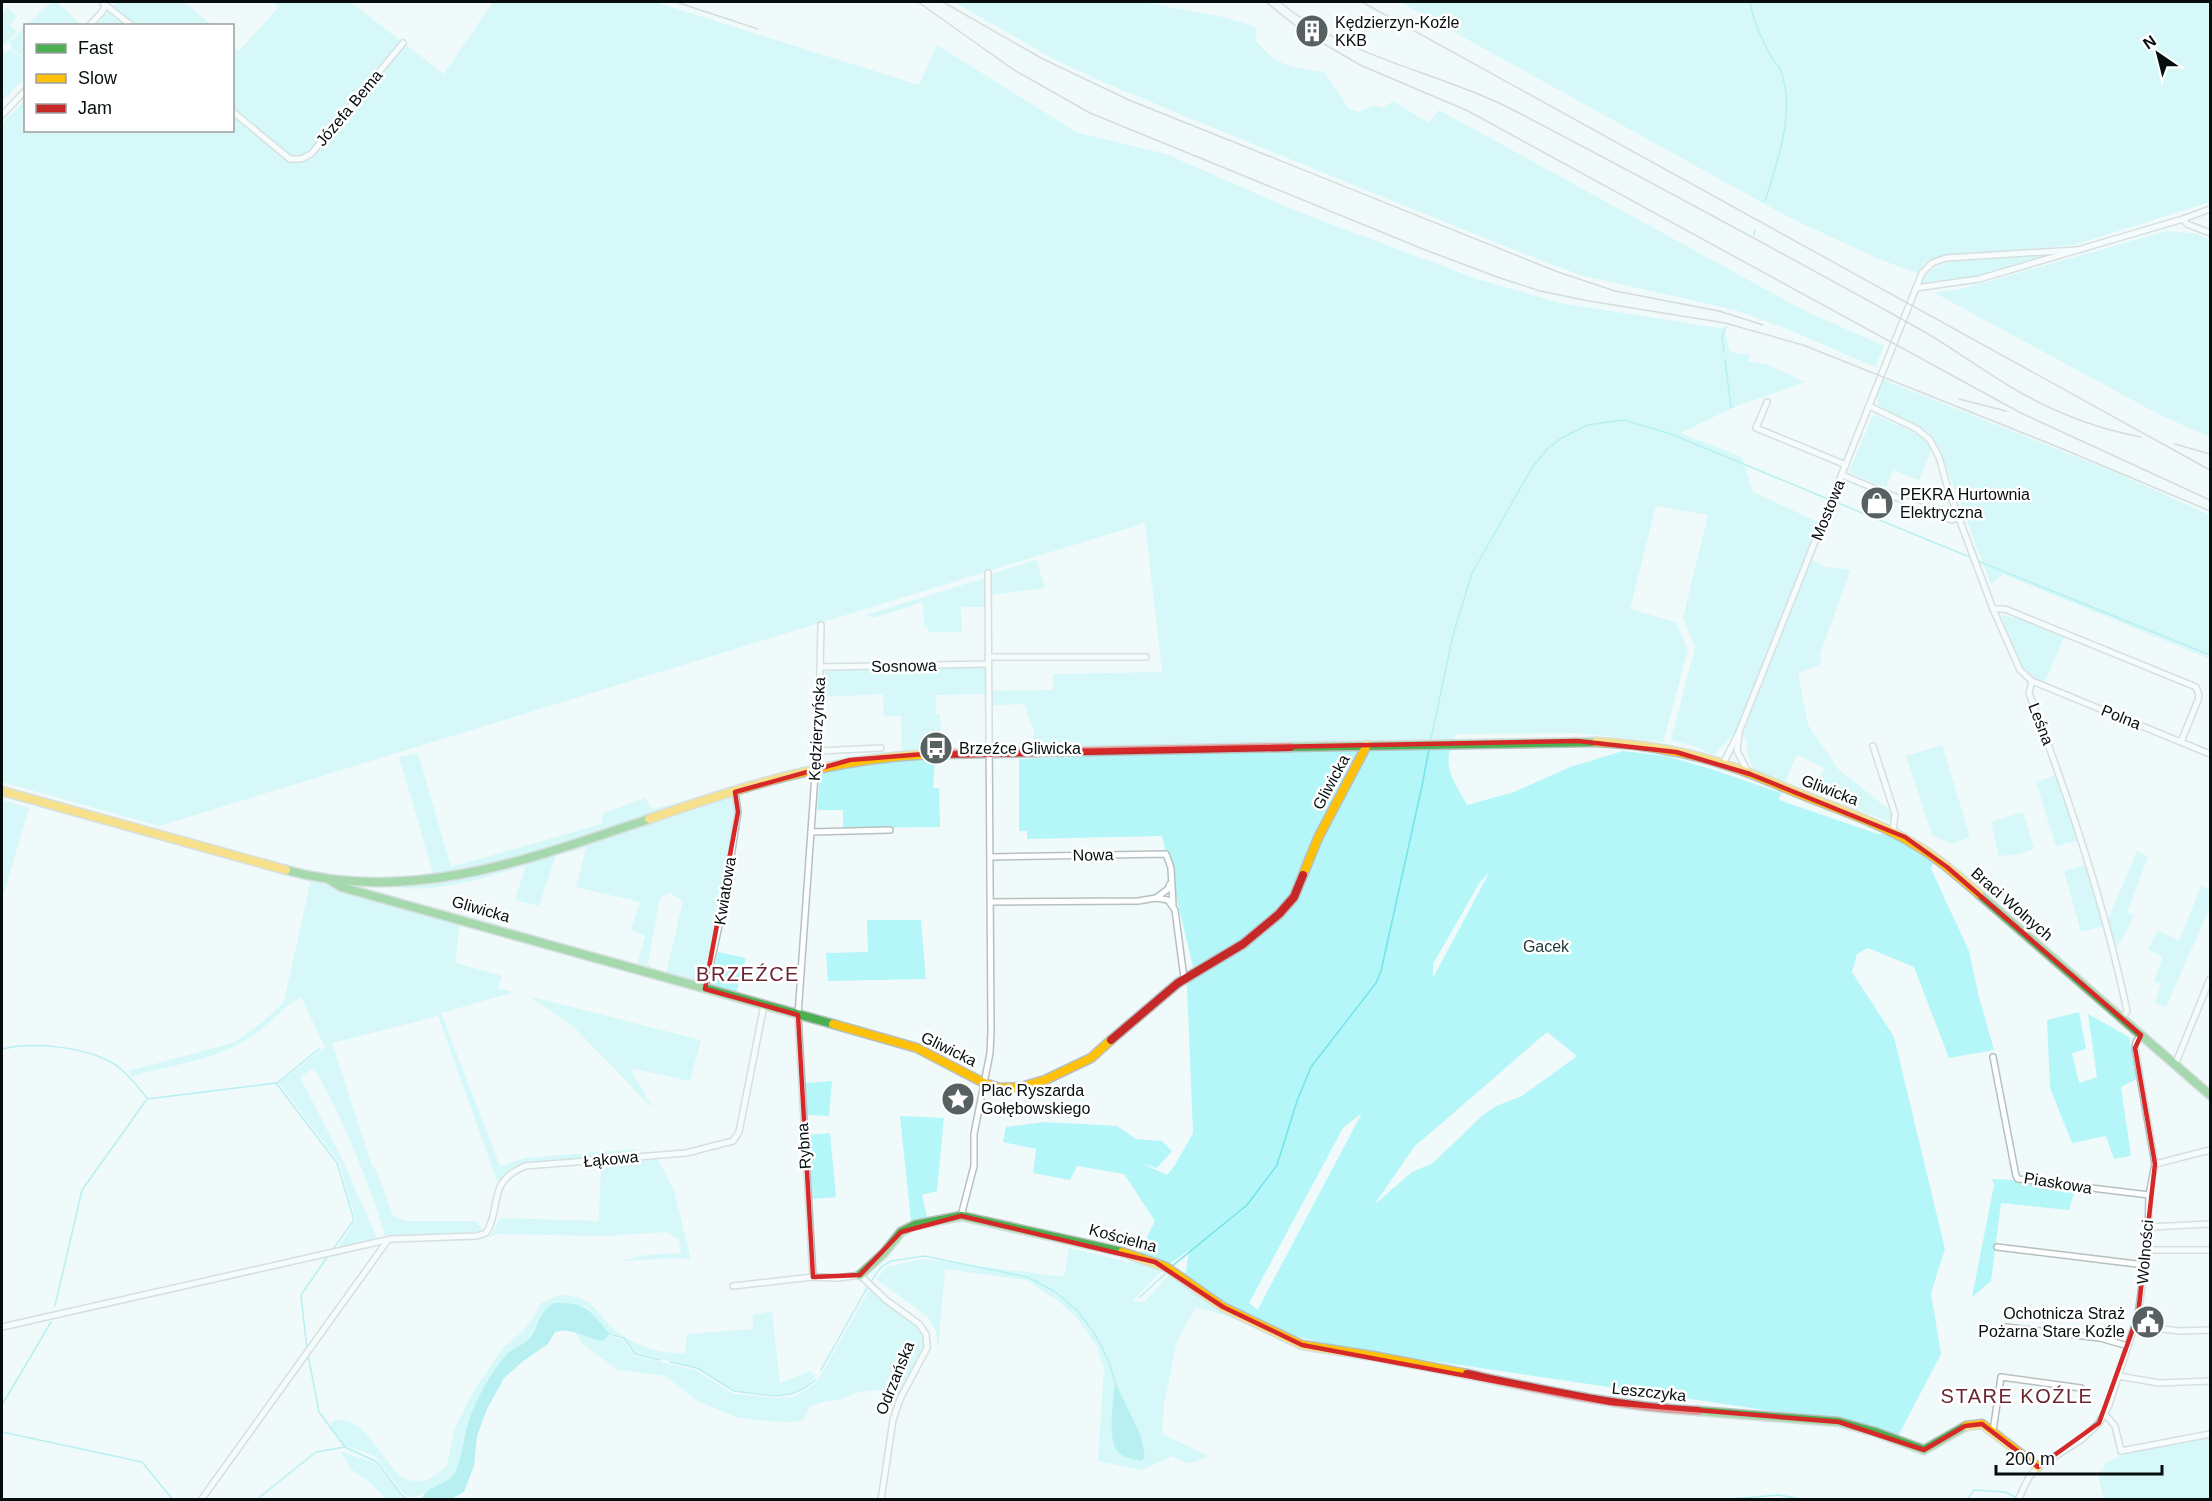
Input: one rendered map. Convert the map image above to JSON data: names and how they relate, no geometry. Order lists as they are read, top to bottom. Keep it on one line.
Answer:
{"streets":{"street":["Józefa Bema","Mostowa","Sosnowa","Polna","Leśna","Kędzierzyńska","Gliwicka","Nowa","Kwiatowa","Braci Wolnych","Rybna","Łąkowa","Piaskowa","Kościelna","Wolności","Odrzańska","Leszczyka"]},"crossings":[["Mostowa","Leśna"],["Mostowa","Gliwicka"],["Sosnowa","Kędzierzyńska"],["Polna","Leśna"],["Leśna","Braci Wolnych"],["Kędzierzyńska","Gliwicka"],["Kędzierzyńska","Rybna"],["Gliwicka","Nowa"],["Gliwicka","Kwiatowa"],["Gliwicka","Braci Wolnych"],["Gliwicka","Rybna"],["Gliwicka","Łąkowa"],["Braci Wolnych","Wolności"],["Piaskowa","Wolności"],["Kościelna","Leszczyka"],["Wolności","Leszczyka"]],"districts":["BRZEŹCE","STARE KOŹLE"],"parks":["Gacek"],"places":{"building":["Kędzierzyn-Koźle KKB"],"shop":["PEKRA Hurtownia Elektryczna"],"bus stop":["Brzeźce Gliwicka"],"place":["Plac Ryszarda Gołębowskiego"],"public building":["Ochotnicza Straż Pożarna Stare Koźle"]},"legend":["Fast","Slow","Jam"],"scale_bar":"200 m","north":"top left"}
